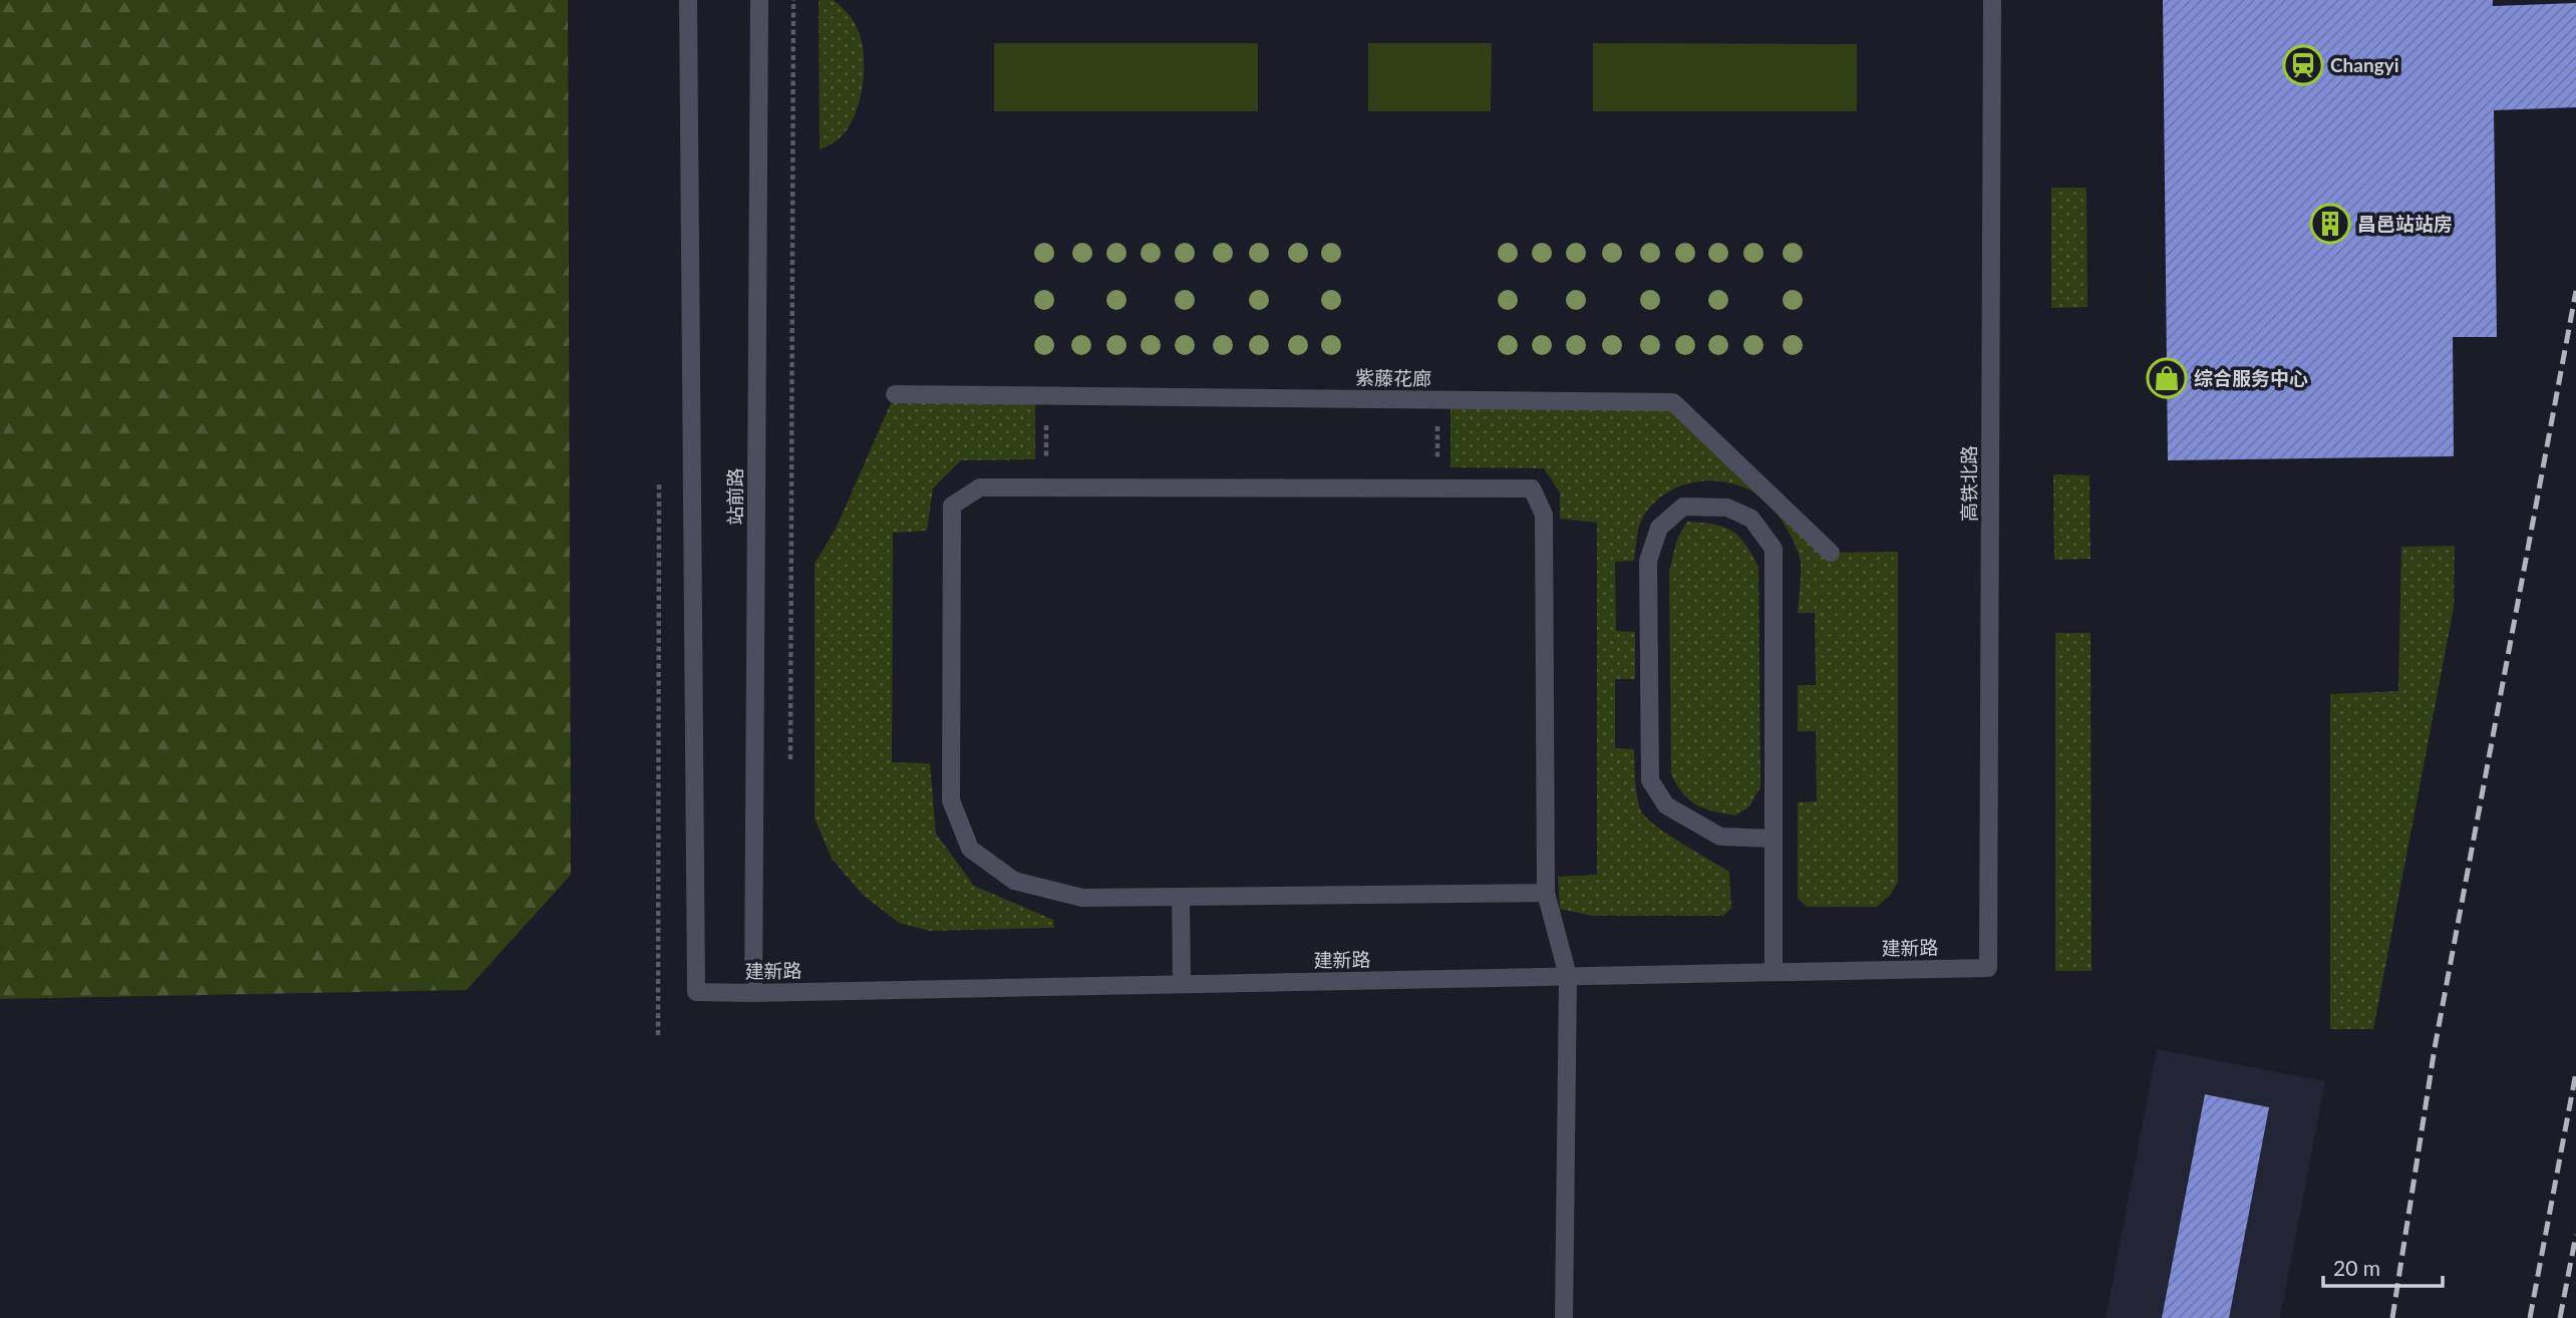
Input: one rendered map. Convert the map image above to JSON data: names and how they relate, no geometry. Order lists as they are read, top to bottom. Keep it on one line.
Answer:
{"streets":{"street":["紫藤花廊","高铁北路","站前路","建新路"]},"crossings":[["高铁北路","建新路"],["站前路","建新路"]],"places":{"station":["Changyi"],"building":["昌邑站站房"],"shop":["综合服务中心"]},"scale_bar":"20 m"}
